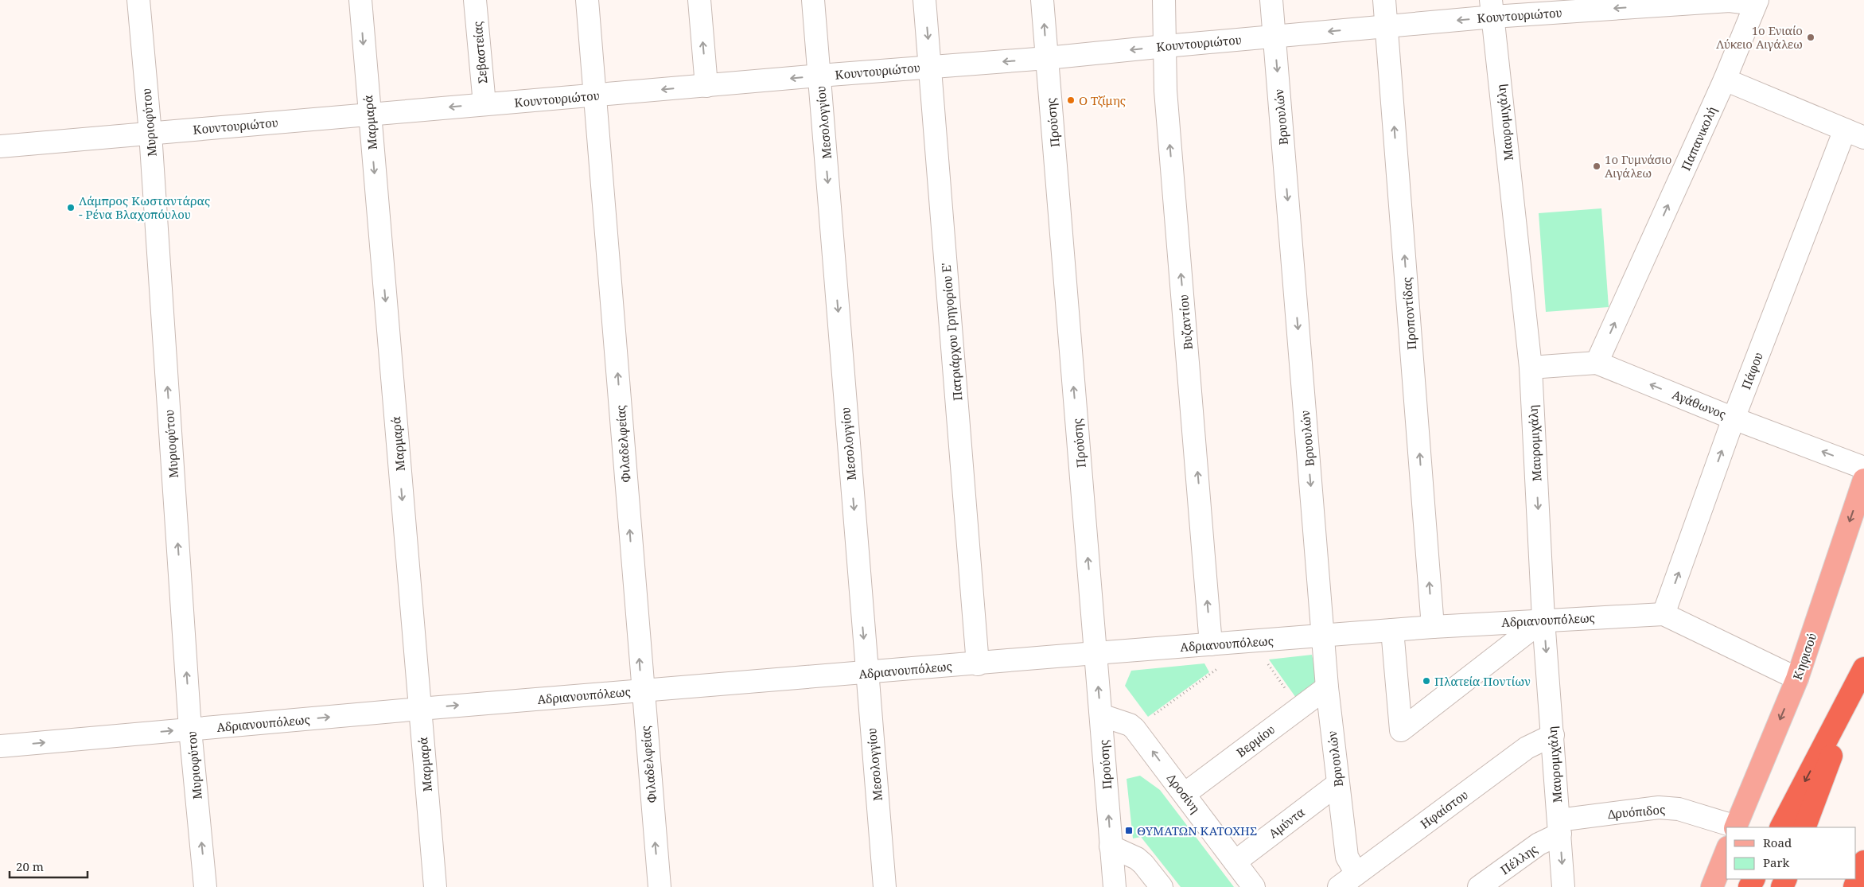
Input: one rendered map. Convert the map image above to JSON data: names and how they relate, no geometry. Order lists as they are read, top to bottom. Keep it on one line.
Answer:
{"streets":{"main road":["Κηφισού"],"street":["Κουντουριώτου","Σεβαστείας","Βρυουλών","Μυριοφύτου","Μαρμαρά","Μεσολογγίου","Προύσης","Μαυρομιχάλη","Παπανικολή","Προποντίδας","Βυζαντίου","Πατριάρχου Γρηγορίου Ε'","Πάφου","Αγάθωνος","Φιλαδελφείας","Αδριανουπόλεως","Βερμίου","Δροσίνη","Ηφαίστου","Δρυόπιδος","Αμύντα","Πέλλης"]},"crossings":[["Κουντουριώτου","Σεβαστείας"],["Κουντουριώτου","Βρυουλών"],["Κουντουριώτου","Μυριοφύτου"],["Κουντουριώτου","Μαρμαρά"],["Κουντουριώτου","Μεσολογγίου"],["Κουντουριώτου","Προύσης"],["Κουντουριώτου","Μαυρομιχάλη"],["Κουντουριώτου","Παπανικολή"],["Κουντουριώτου","Προποντίδας"],["Κουντουριώτου","Βυζαντίου"],["Κουντουριώτου","Πατριάρχου Γρηγορίου Ε'"],["Κουντουριώτου","Φιλαδελφείας"],["Βρυουλών","Αδριανουπόλεως"],["Βρυουλών","Βερμίου"],["Βρυουλών","Ηφαίστου"],["Βρυουλών","Αμύντα"],["Μυριοφύτου","Αδριανουπόλεως"],["Μαρμαρά","Αδριανουπόλεως"],["Μεσολογγίου","Αδριανουπόλεως"],["Προύσης","Αδριανουπόλεως"],["Προύσης","Δροσίνη"],["Μαυρομιχάλη","Αγάθωνος"],["Μαυρομιχάλη","Αδριανουπόλεως"],["Μαυρομιχάλη","Ηφαίστου"],["Μαυρομιχάλη","Δρυόπιδος"],["Μαυρομιχάλη","Πέλλης"],["Παπανικολή","Αγάθωνος"],["Προποντίδας","Αδριανουπόλεως"],["Βυζαντίου","Αδριανουπόλεως"],["Πατριάρχου Γρηγορίου Ε'","Αδριανουπόλεως"],["Πάφου","Αγάθωνος"],["Πάφου","Αδριανουπόλεως"],["Φιλαδελφείας","Αδριανουπόλεως"],["Αδριανουπόλεως","Κηφισού"],["Κηφισού","Δρυόπιδος"],["Βερμίου","Δροσίνη"],["Δροσίνη","Αμύντα"],["Δρυόπιδος","Πέλλης"]],"one_way":["Κουντουριώτου","Βρυουλών","Μυριοφύτου","Μαρμαρά","Μεσολογγίου","Προύσης","Μαυρομιχάλη","Παπανικολή","Προποντίδας","Βυζαντίου","Πάφου","Αγάθωνος","Φιλαδελφείας","Αδριανουπόλεως","Κηφισού","Δροσίνη"],"places":{"other":["1ο Ενιαίο Λύκειο Αιγάλεω","Ο Τζίμης","1ο Γυμνάσιο Αιγάλεω","Λάμπρος Κωσταντάρας - Ρένα Βλαχοπόυλου","Πλατεία Ποντίων"],"transit":["ΘΥΜΑΤΩΝ ΚΑΤΟΧΗΣ"]},"legend":["Road","Park"],"scale_bar":"20 m"}
